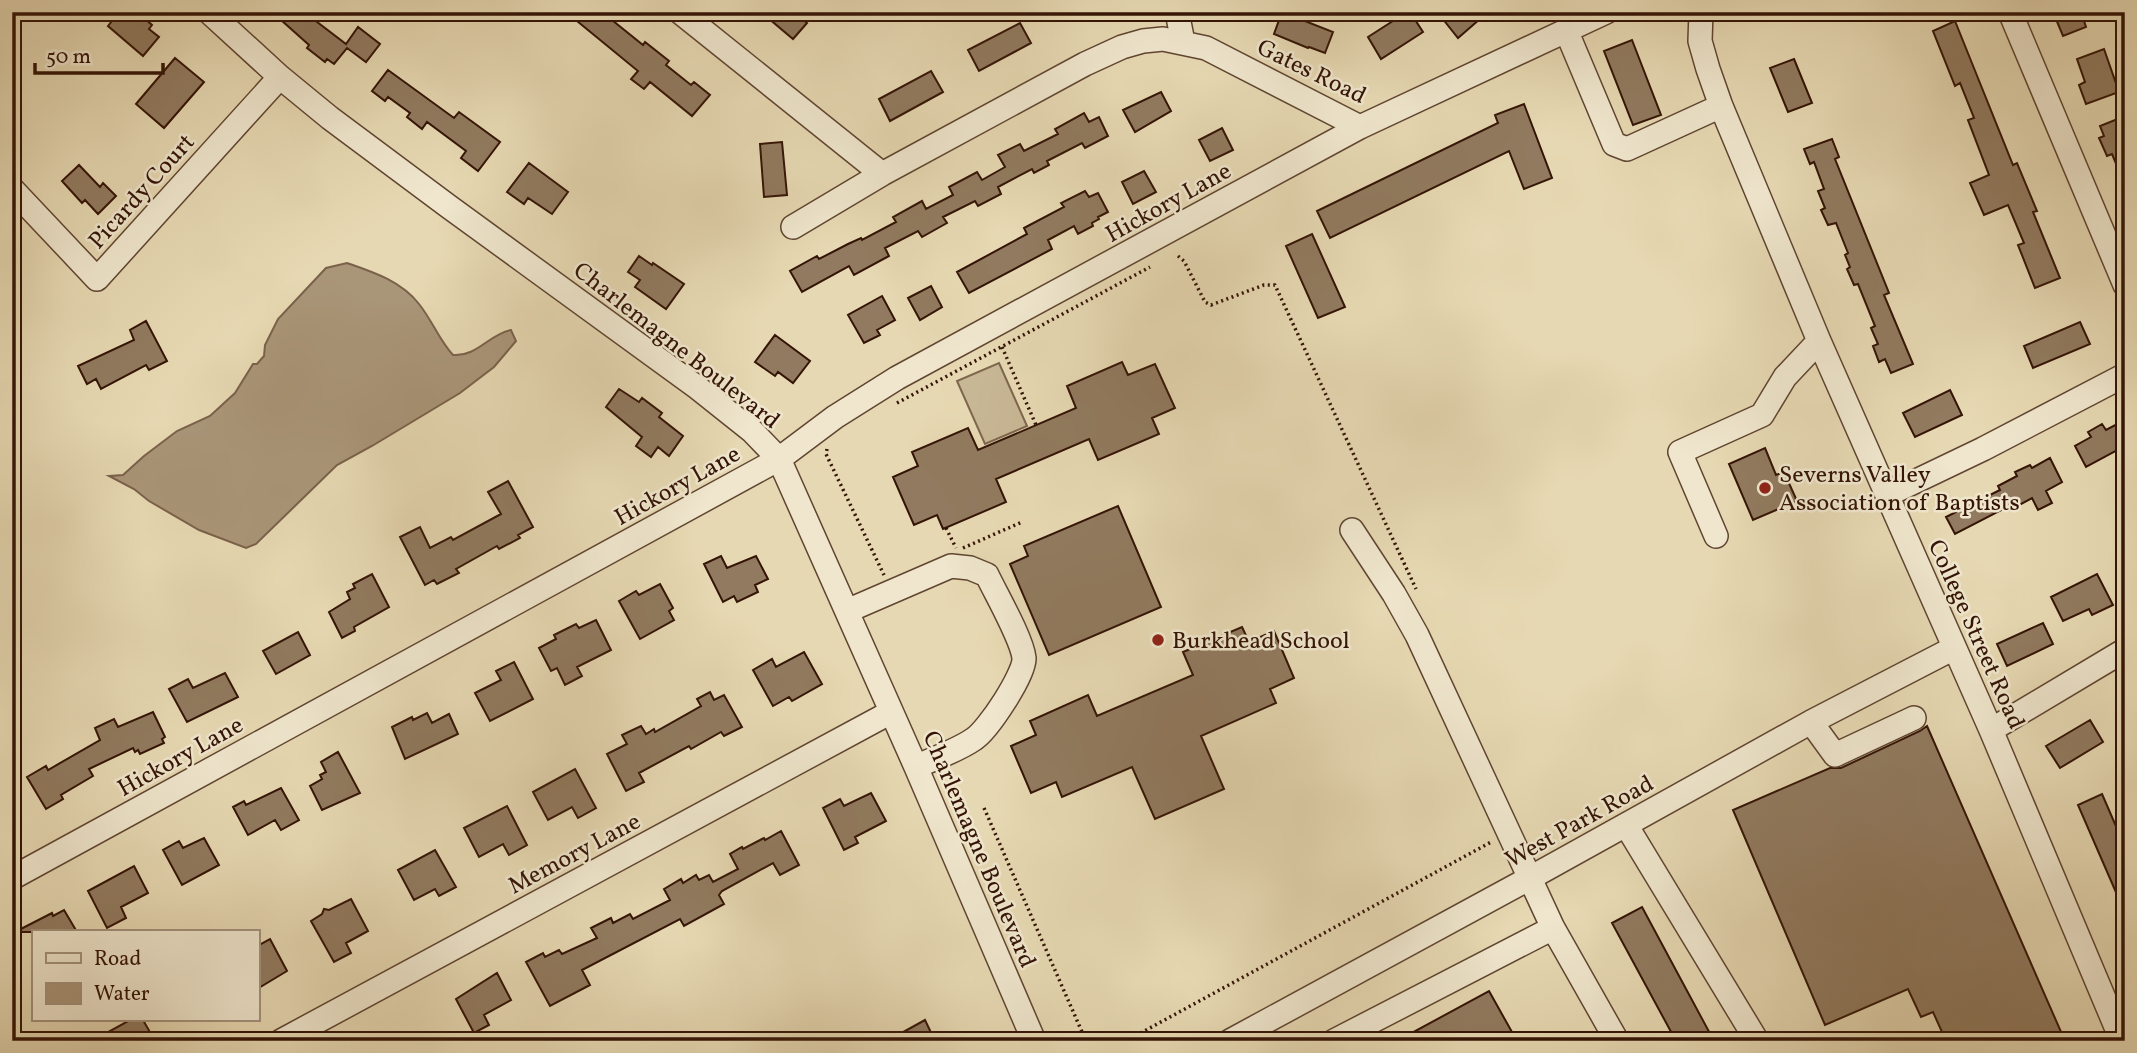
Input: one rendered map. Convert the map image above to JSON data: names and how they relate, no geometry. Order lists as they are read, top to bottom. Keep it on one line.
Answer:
{"streets":{"street":["Gates Road","Picardy Court","Hickory Lane","Charlemagne Boulevard","College Street Road","West Park Road","Memory Lane"]},"crossings":[["Gates Road","Hickory Lane"],["Picardy Court","Charlemagne Boulevard"],["Hickory Lane","Charlemagne Boulevard"],["Charlemagne Boulevard","Memory Lane"],["College Street Road","West Park Road"]],"places":["Severns Valley Association of Baptists","Burkhead School"],"legend":["Road","Water"],"scale_bar":"50 m"}
